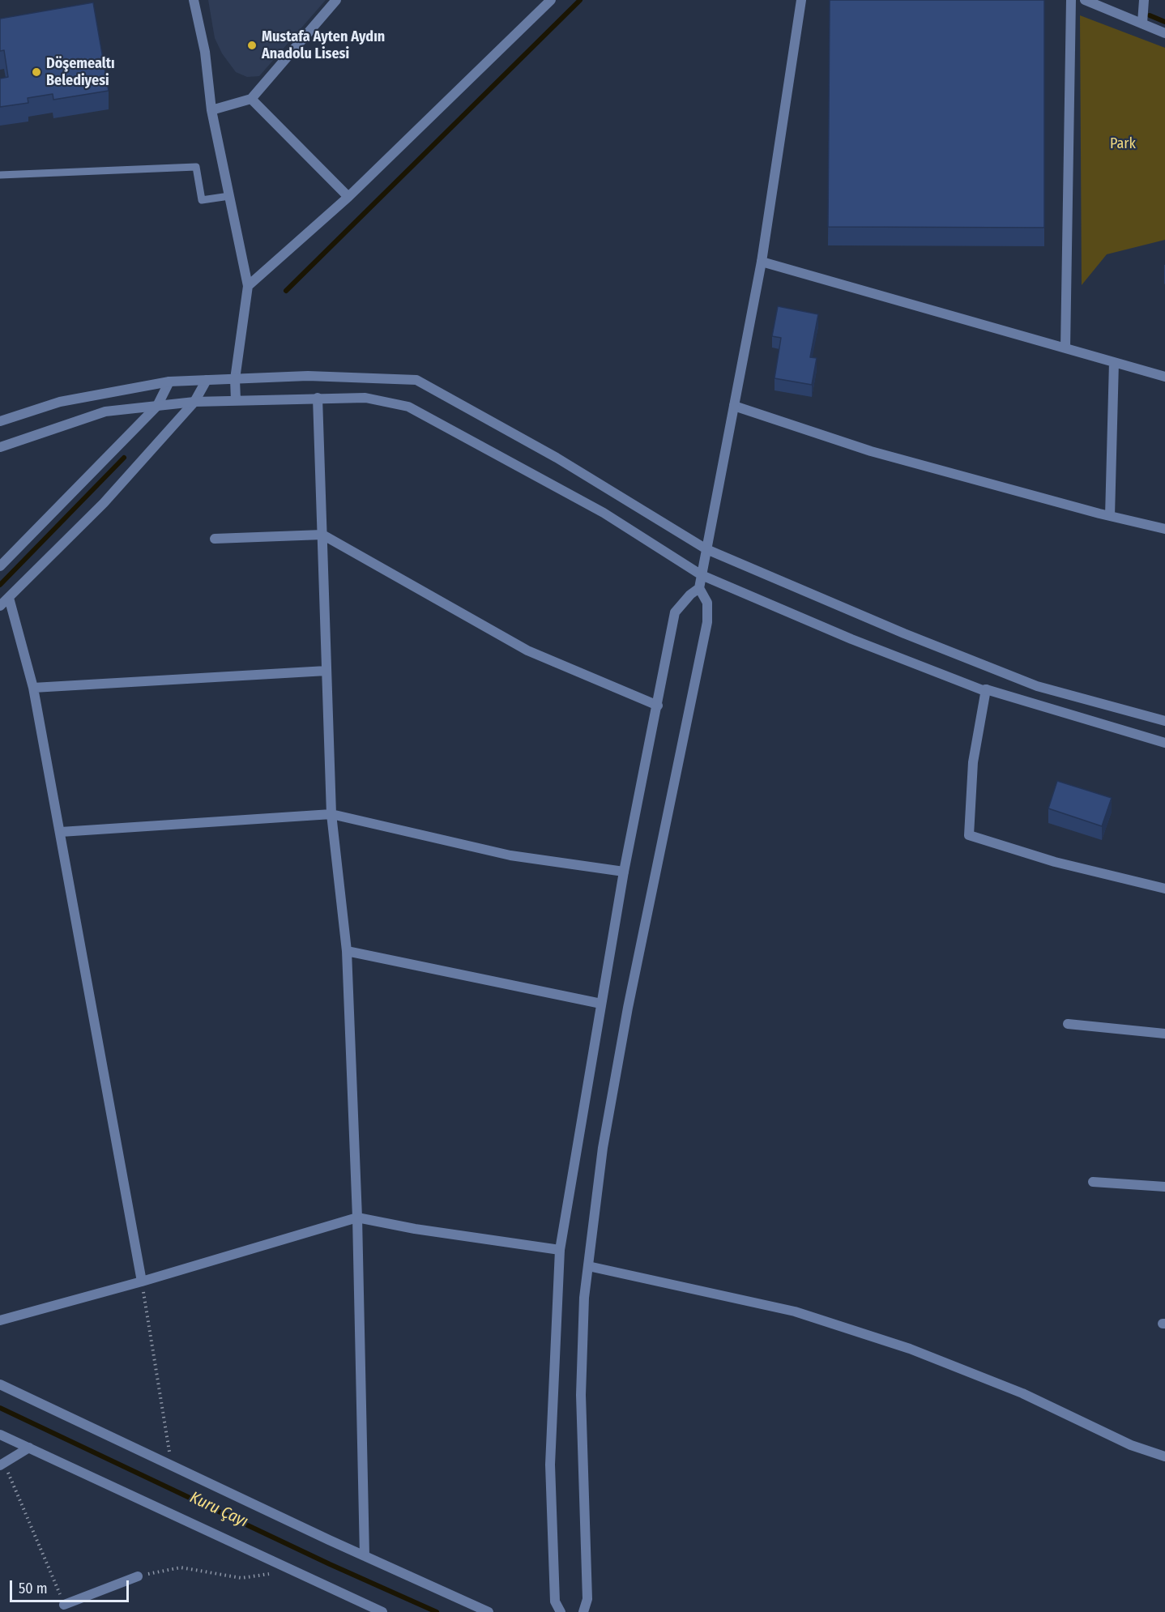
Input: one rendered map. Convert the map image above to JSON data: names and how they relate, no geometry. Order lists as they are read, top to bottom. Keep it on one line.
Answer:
{"water":["Kuru Çayı"],"parks":["Park"],"places":["Mustafa Ayten Aydın Anadolu Lisesi","Döşemealtı Belediyesi"],"scale_bar":"50 m"}
